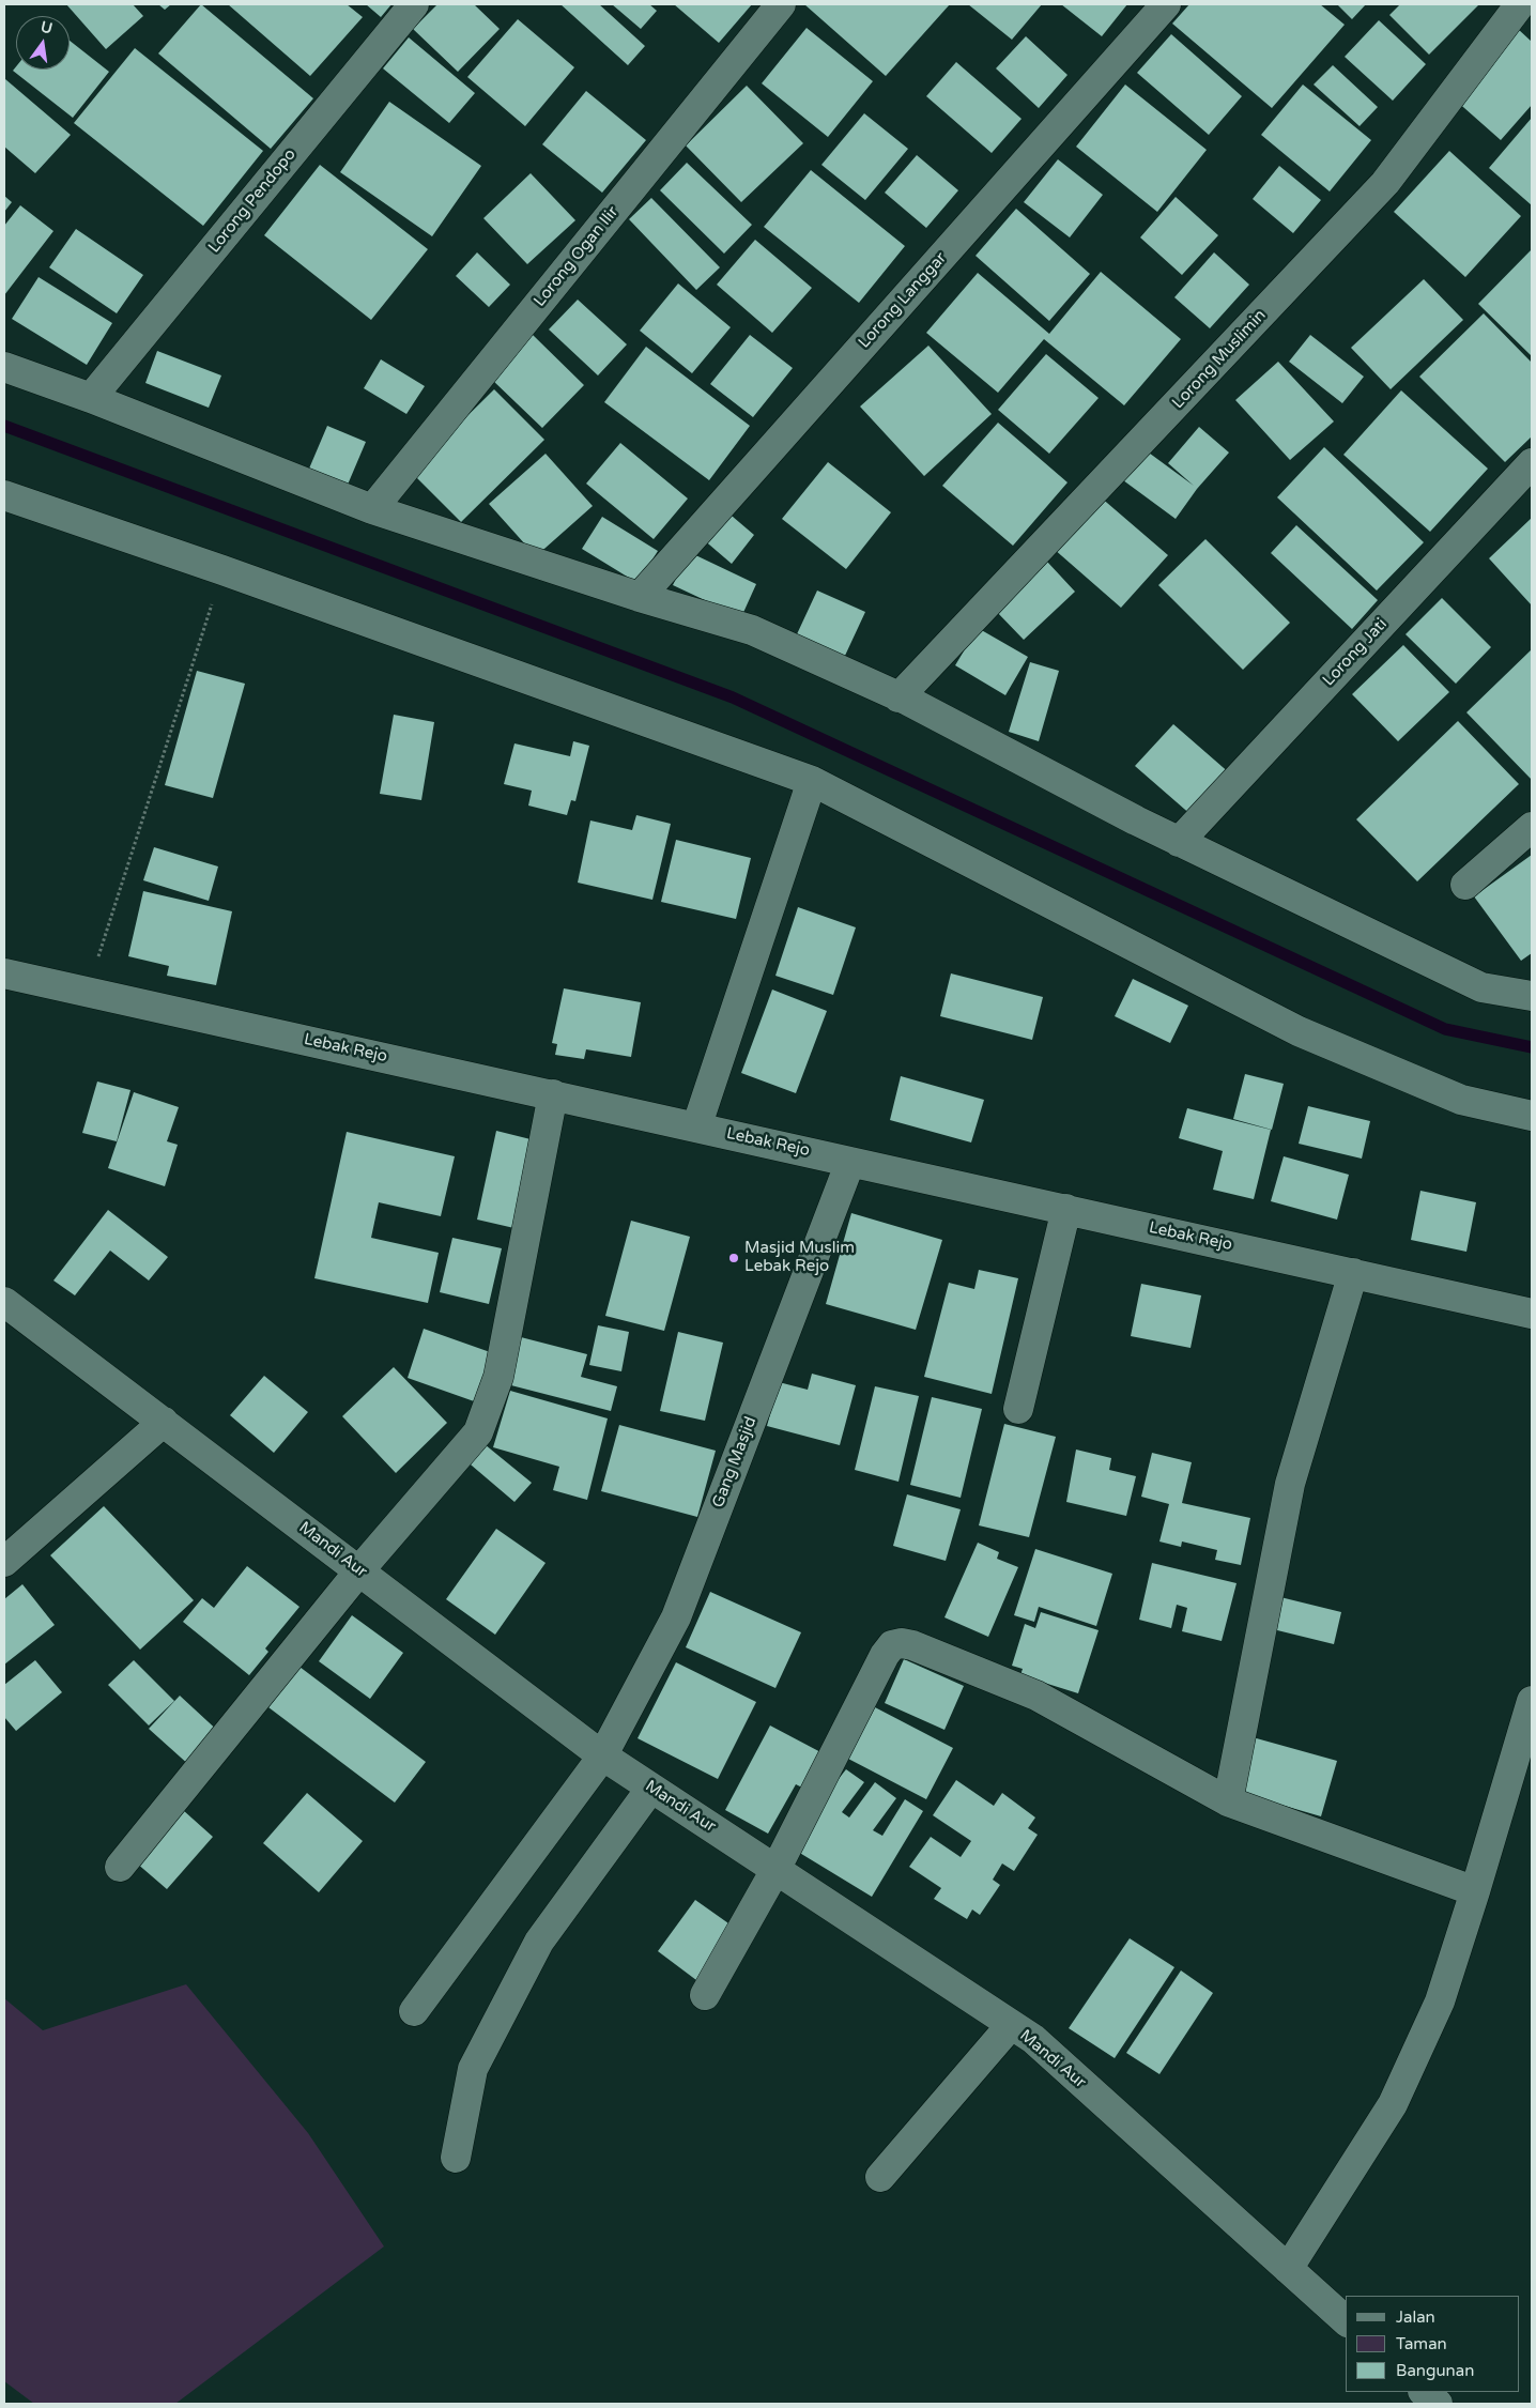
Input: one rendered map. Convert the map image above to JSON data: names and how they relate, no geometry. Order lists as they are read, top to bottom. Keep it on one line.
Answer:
{"streets":{"street":["Lorong Pendopo","Lorong Ogan Ilir","Lorong Langgar","Lorong Muslimin","Lorong Jati","Lebak Rejo","Gang Masjid","Mandi Aur"]},"crossings":[["Lebak Rejo","Gang Masjid"],["Gang Masjid","Mandi Aur"]],"places":["Masjid Muslim Lebak Rejo"],"legend":["Jalan","Taman","Bangunan"],"north":"top"}
